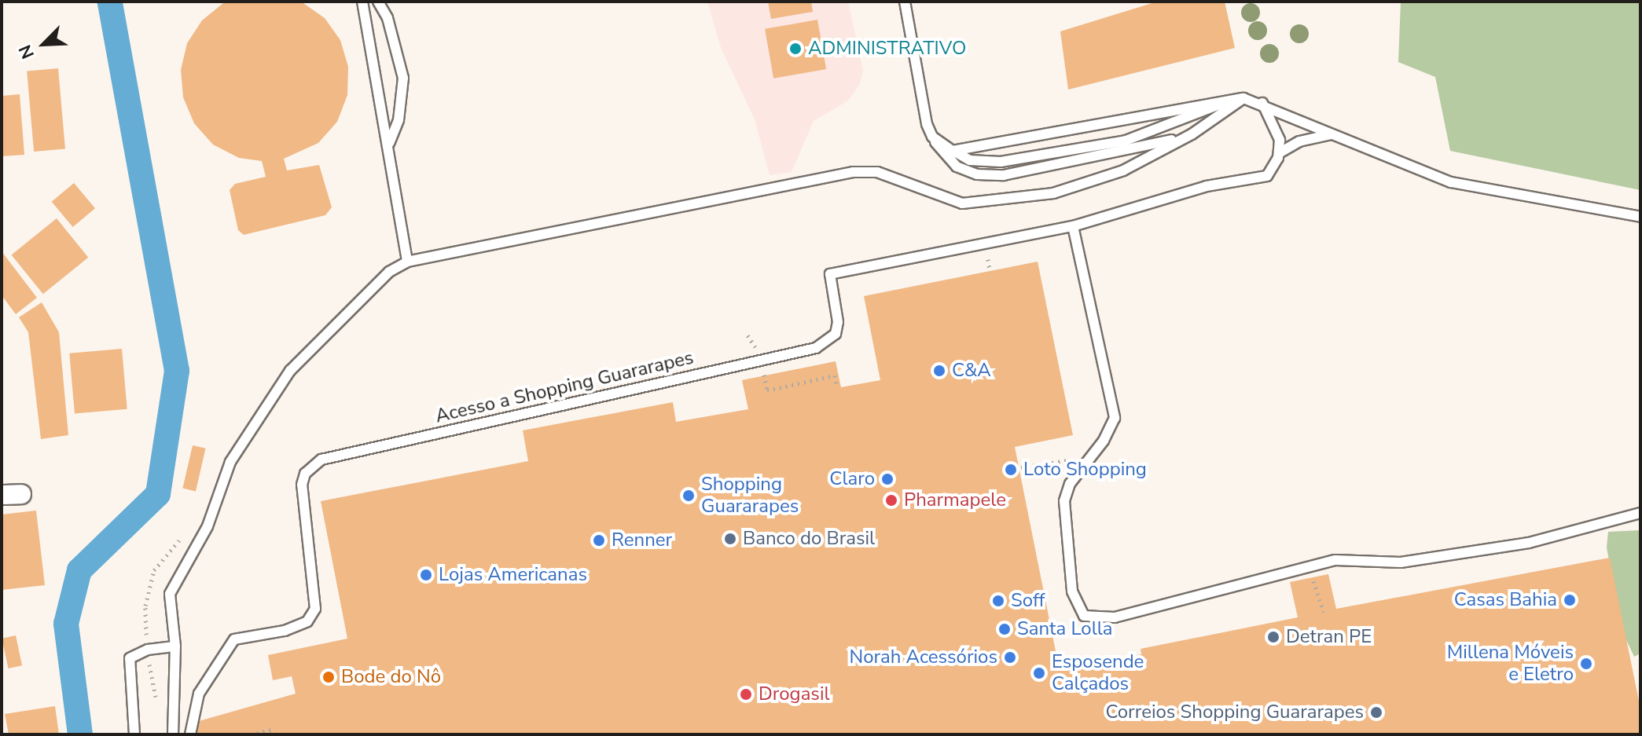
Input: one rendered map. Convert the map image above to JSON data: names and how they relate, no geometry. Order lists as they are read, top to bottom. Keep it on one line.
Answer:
{"streets":{"lane":["Acesso a Shopping Guararapes"]},"places":["ADMINISTRATIVO","C&A","Loto Shopping","Claro","Shopping Guararapes","Pharmapele","Banco do Brasil","Renner","Lojas Americanas","Casas Bahia","Soff","Santa Lolla","Detran PE","Norah Acessórios","Millena Móveis e Eletro","Esposende Calçados","Bode do Nô","Drogasil","Correios Shopping Guararapes"],"north":"bottom left"}
